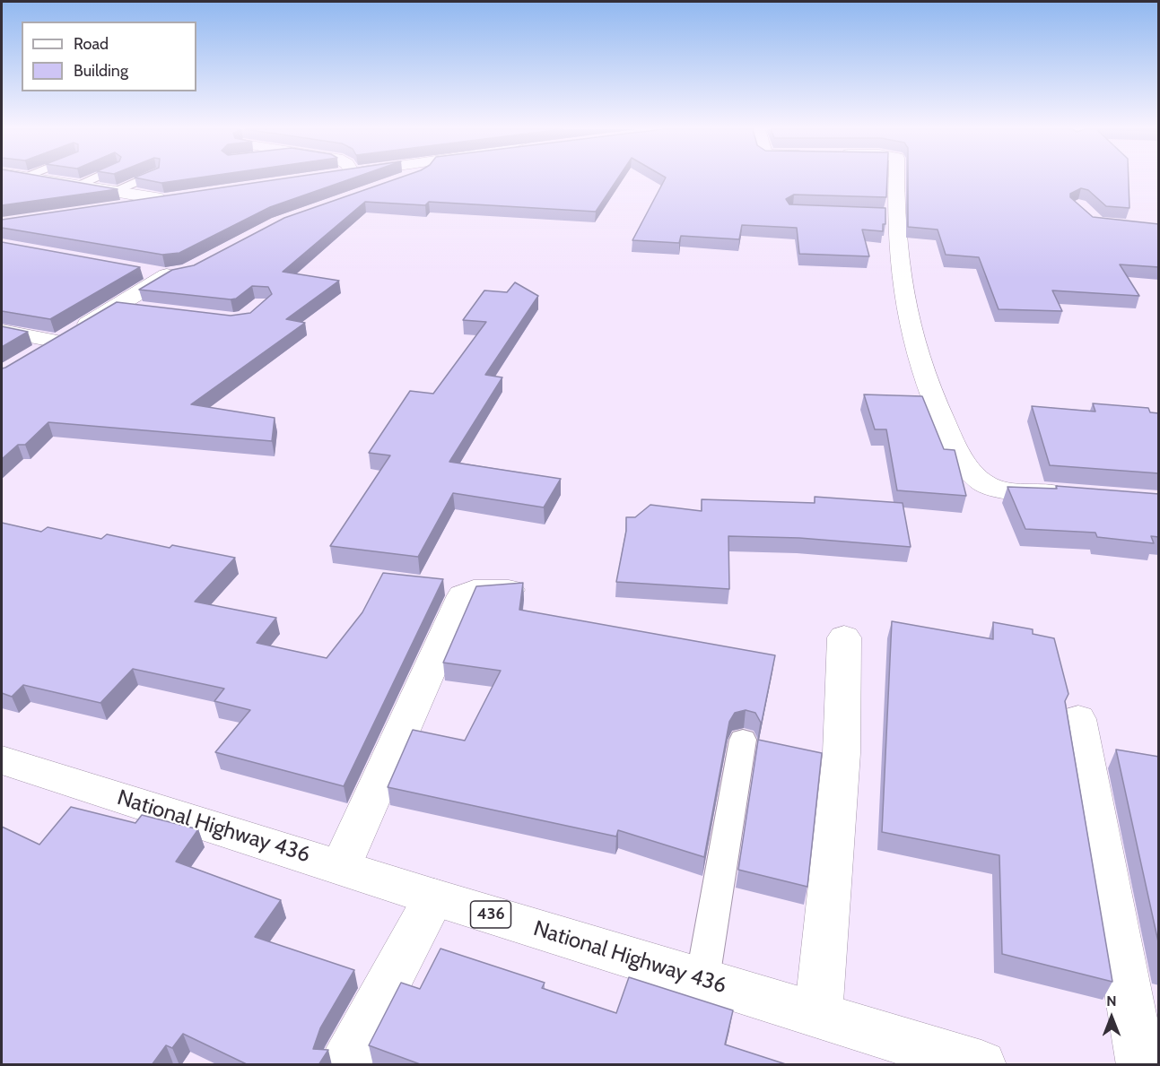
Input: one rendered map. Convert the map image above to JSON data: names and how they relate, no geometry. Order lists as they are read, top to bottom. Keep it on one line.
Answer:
{"streets":{"street":["National Highway 436","436"]},"legend":["Road","Building"],"north":"top"}
